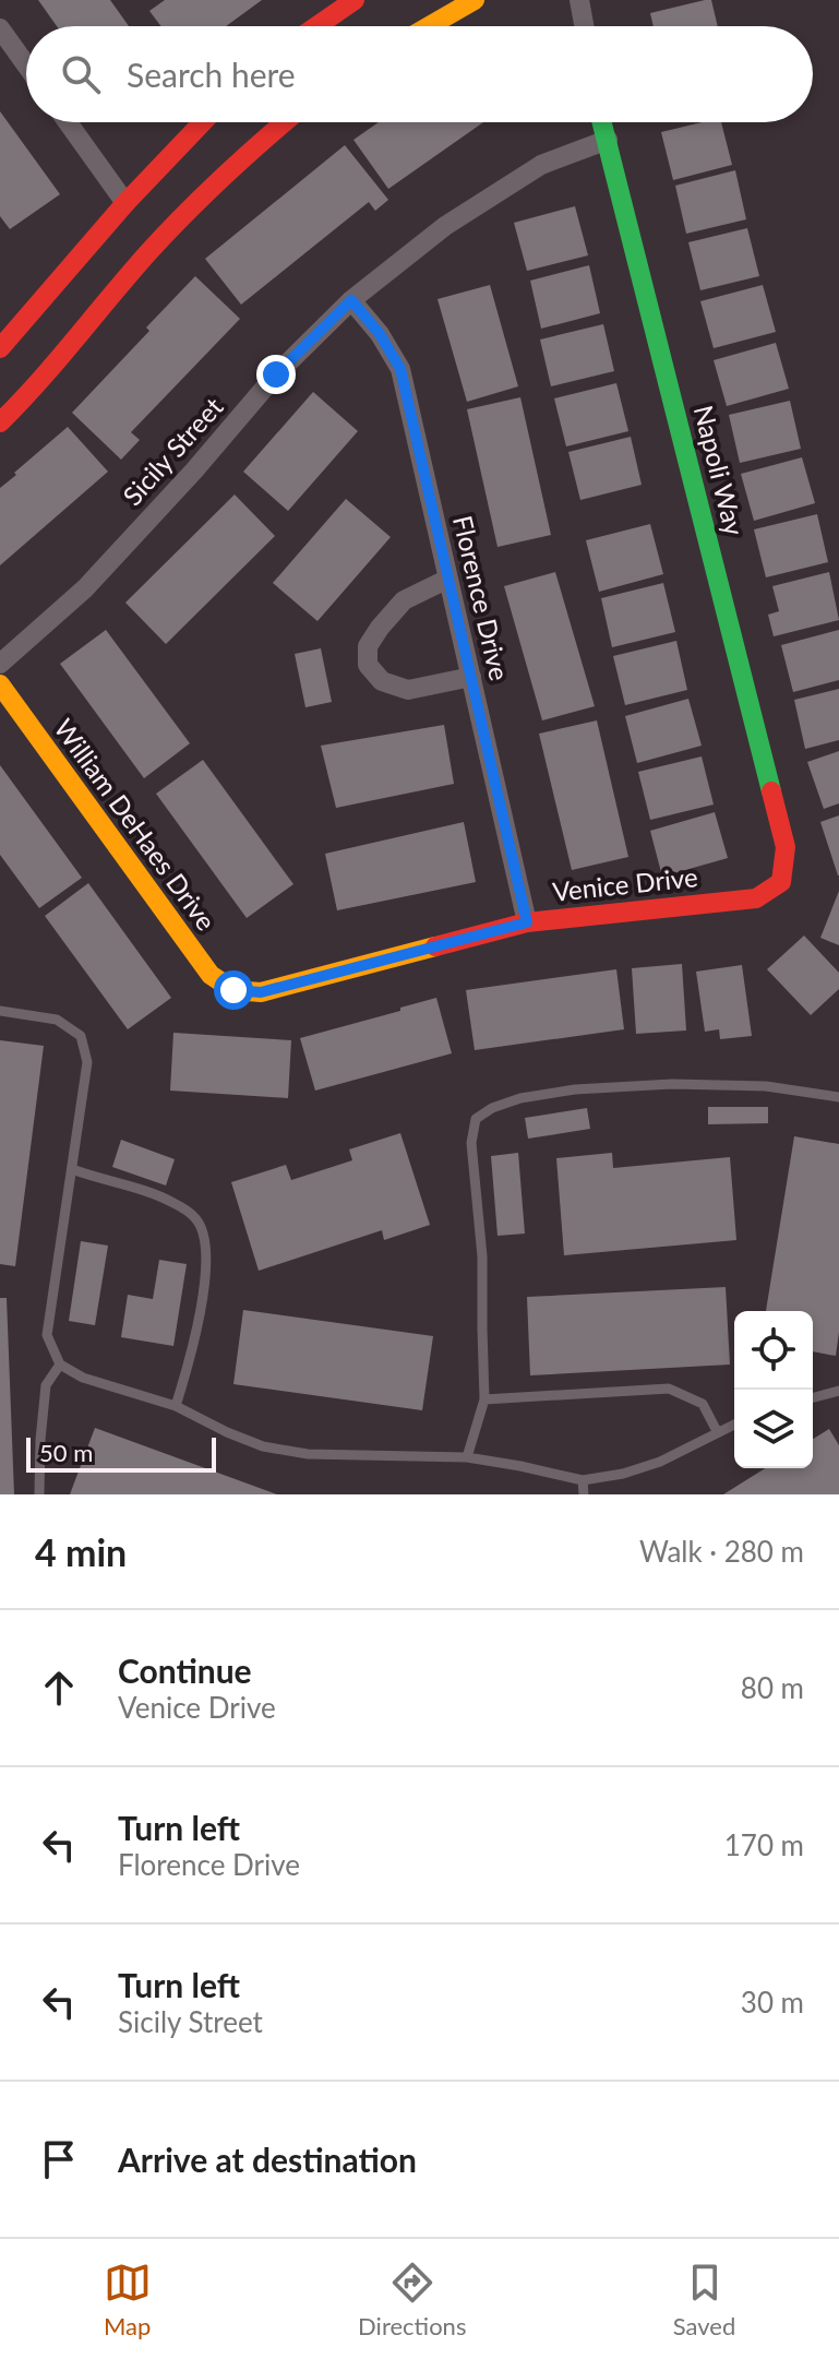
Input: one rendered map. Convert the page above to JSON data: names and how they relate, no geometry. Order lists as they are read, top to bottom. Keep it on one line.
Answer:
{"streets":{"street":["Sicily Street","Napoli Way","Florence Drive","William DeHaes Drive","Venice Drive"]},"crossings":[["Sicily Street","Napoli Way"],["Sicily Street","Florence Drive"],["Napoli Way","Venice Drive"],["Florence Drive","Venice Drive"],["William DeHaes Drive","Venice Drive"]],"scale_bar":"50 m","page":{"search":"Search here","scale":"50 m","heading":["4 min","Walk · 280 m"],"list":[["Continue","Venice Drive","80 m"],["Turn left","Florence Drive","170 m"],["Turn left","Sicily Street","30 m"],"Arrive at destination"],"nav":["Map","Directions","Saved"]}}
